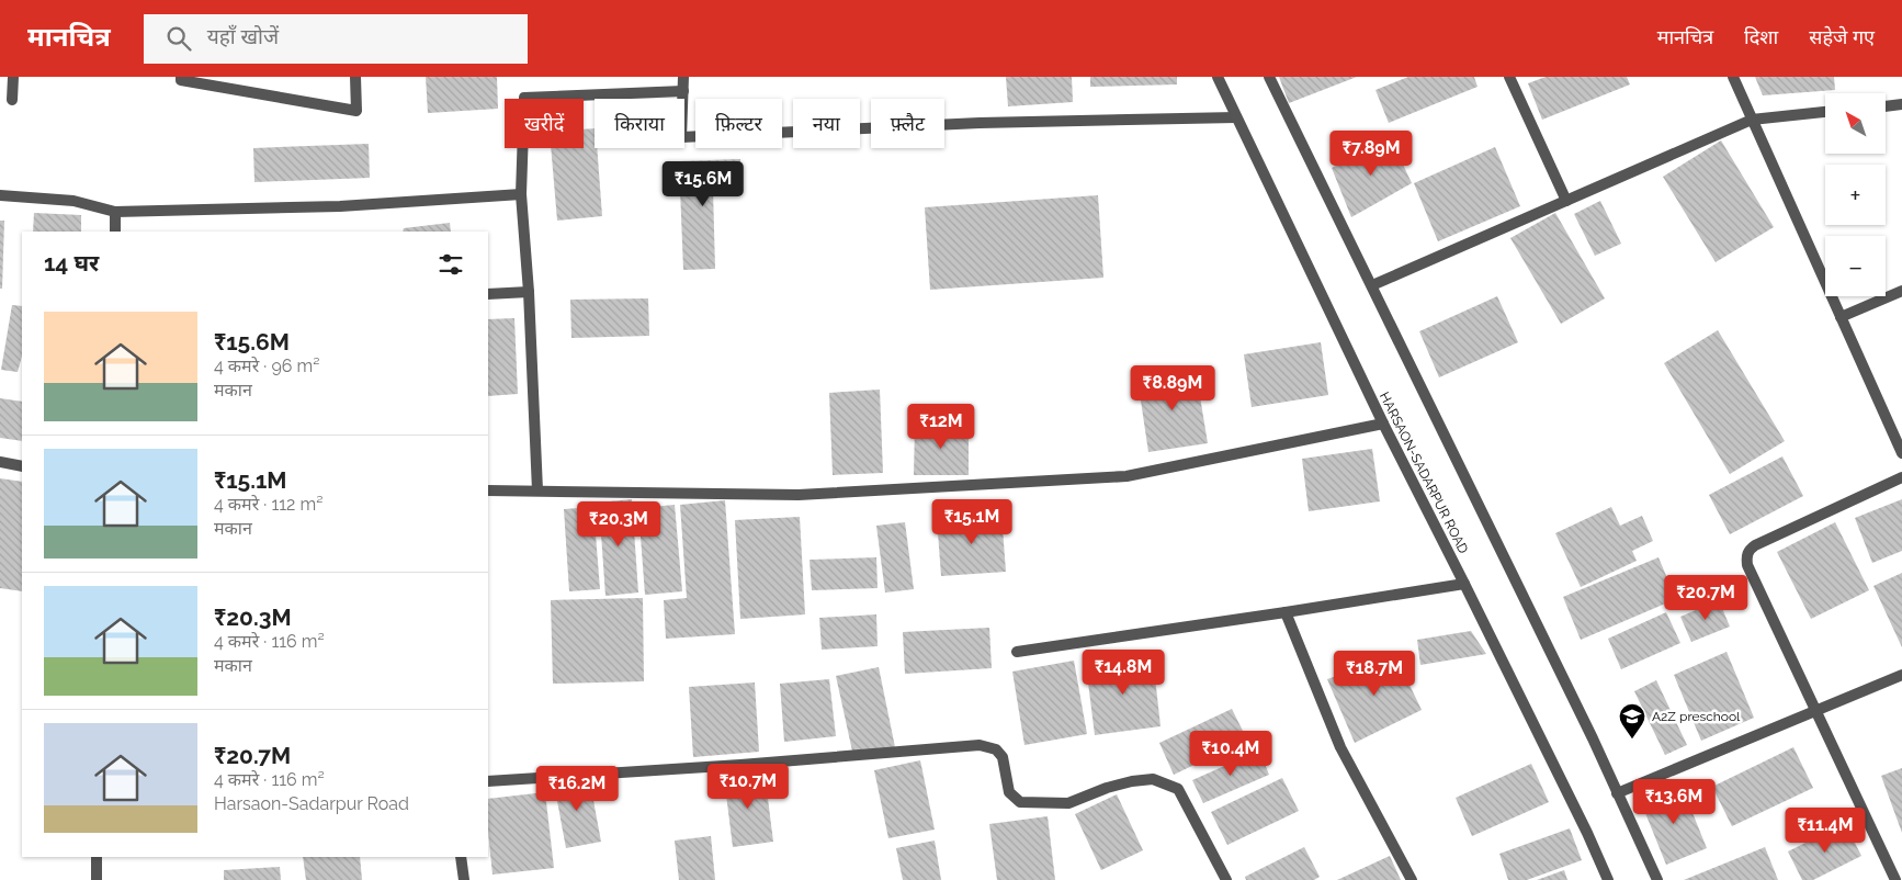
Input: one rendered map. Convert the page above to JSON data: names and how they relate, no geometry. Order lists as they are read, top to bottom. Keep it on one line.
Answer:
{"streets":{"street":["HARSAON-SADARPUR ROAD"]},"places":{"school or university":["A2Z preschool"]},"north":"top left","page":{"header":"मानचित्र","search":"यहाँ खोजें","nav":["मानचित्र","दिशा","सहेजे गए"],"map_buttons":["+","−"],"chip":["खरीदें","किराया","फ़िल्टर","नया","फ़्लैट"],"price":["₹7.89M","₹15.6M","₹8.89M","₹12M","₹15.1M","₹20.3M","₹20.7M","₹14.8M","₹18.7M","₹10.4M","₹10.7M","₹16.2M","₹13.6M","₹11.4M"],"heading":"14 घर","list":[{"name":"₹15.6M","note":"4 कमरे · 96 m² · मकान"},{"name":"₹15.1M","note":"4 कमरे · 112 m² · मकान"},{"name":"₹20.3M","note":"4 कमरे · 116 m² · मकान"},{"name":"₹20.7M","note":"4 कमरे · 116 m² · Harsaon-Sadarpur Road"}]}}
